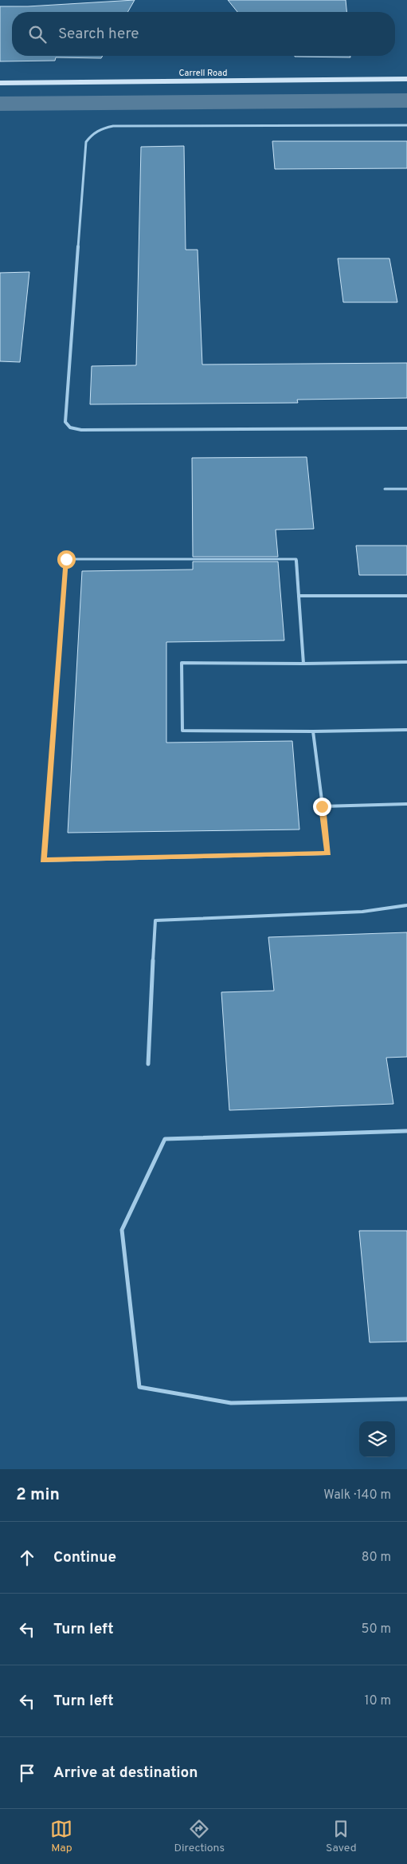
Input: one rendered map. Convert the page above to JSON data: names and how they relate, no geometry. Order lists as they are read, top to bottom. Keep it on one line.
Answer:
{"streets":{"street":["Carrell Road"]},"page":{"search":"Search here","heading":["2 min","Walk · 140 m"],"list":[["Continue","80 m"],["Turn left","50 m"],["Turn left","10 m"],"Arrive at destination"],"nav":["Map","Directions","Saved"]}}
